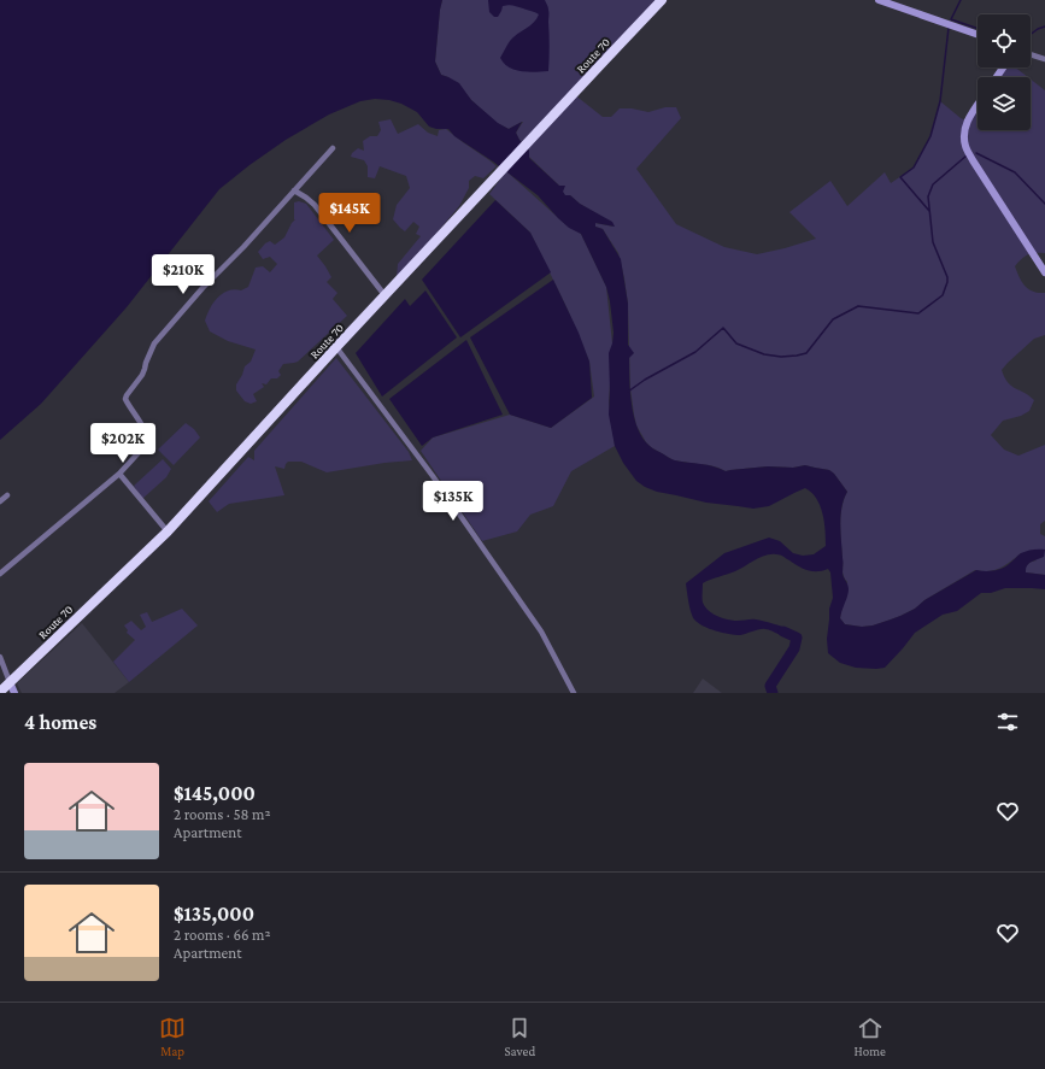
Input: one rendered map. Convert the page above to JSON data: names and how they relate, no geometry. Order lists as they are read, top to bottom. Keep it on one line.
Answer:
{"streets":{"highway":["Route 70"]},"page":{"price":["$145K","$210K","$202K","$135K"],"heading":"4 homes","list":[{"name":"$145,000","note":"2 rooms · 58 m² · Apartment"},{"name":"$135,000","note":"2 rooms · 66 m² · Apartment"}],"tabs":["Map","Saved","Home"]}}
